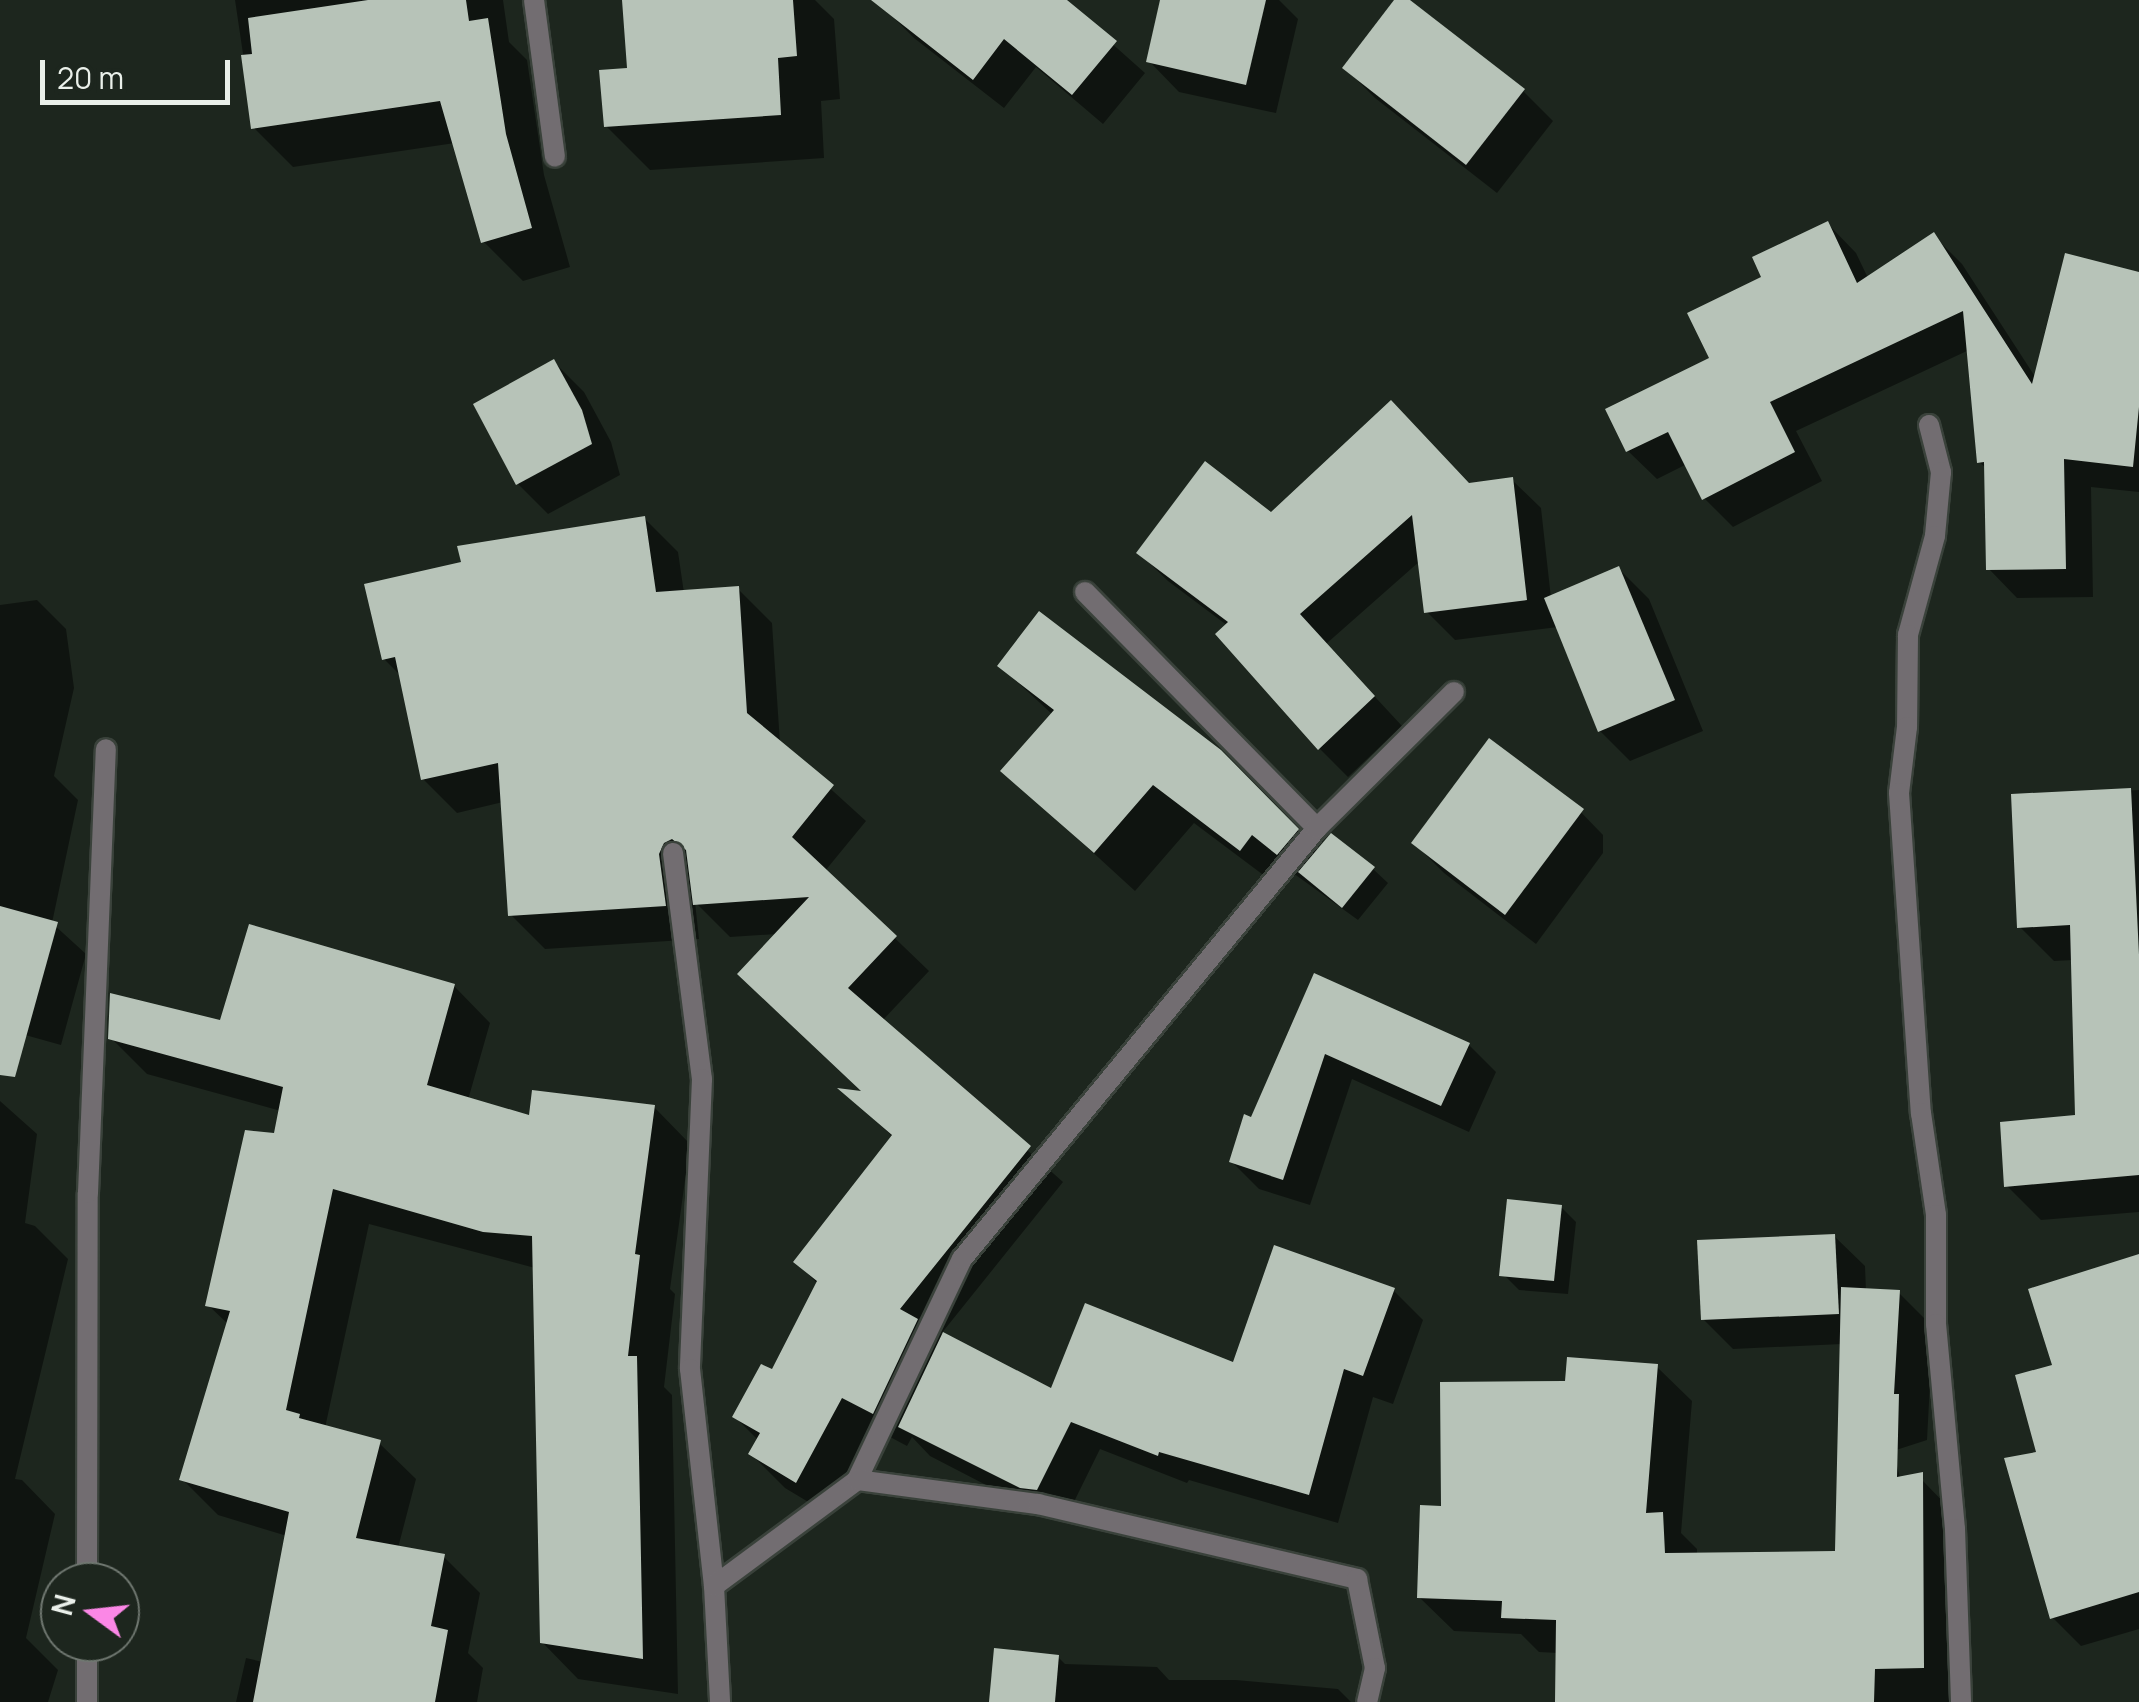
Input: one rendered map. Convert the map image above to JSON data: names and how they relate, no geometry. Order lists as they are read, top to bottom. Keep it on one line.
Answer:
{"scale_bar":"20 m","north":"left"}
